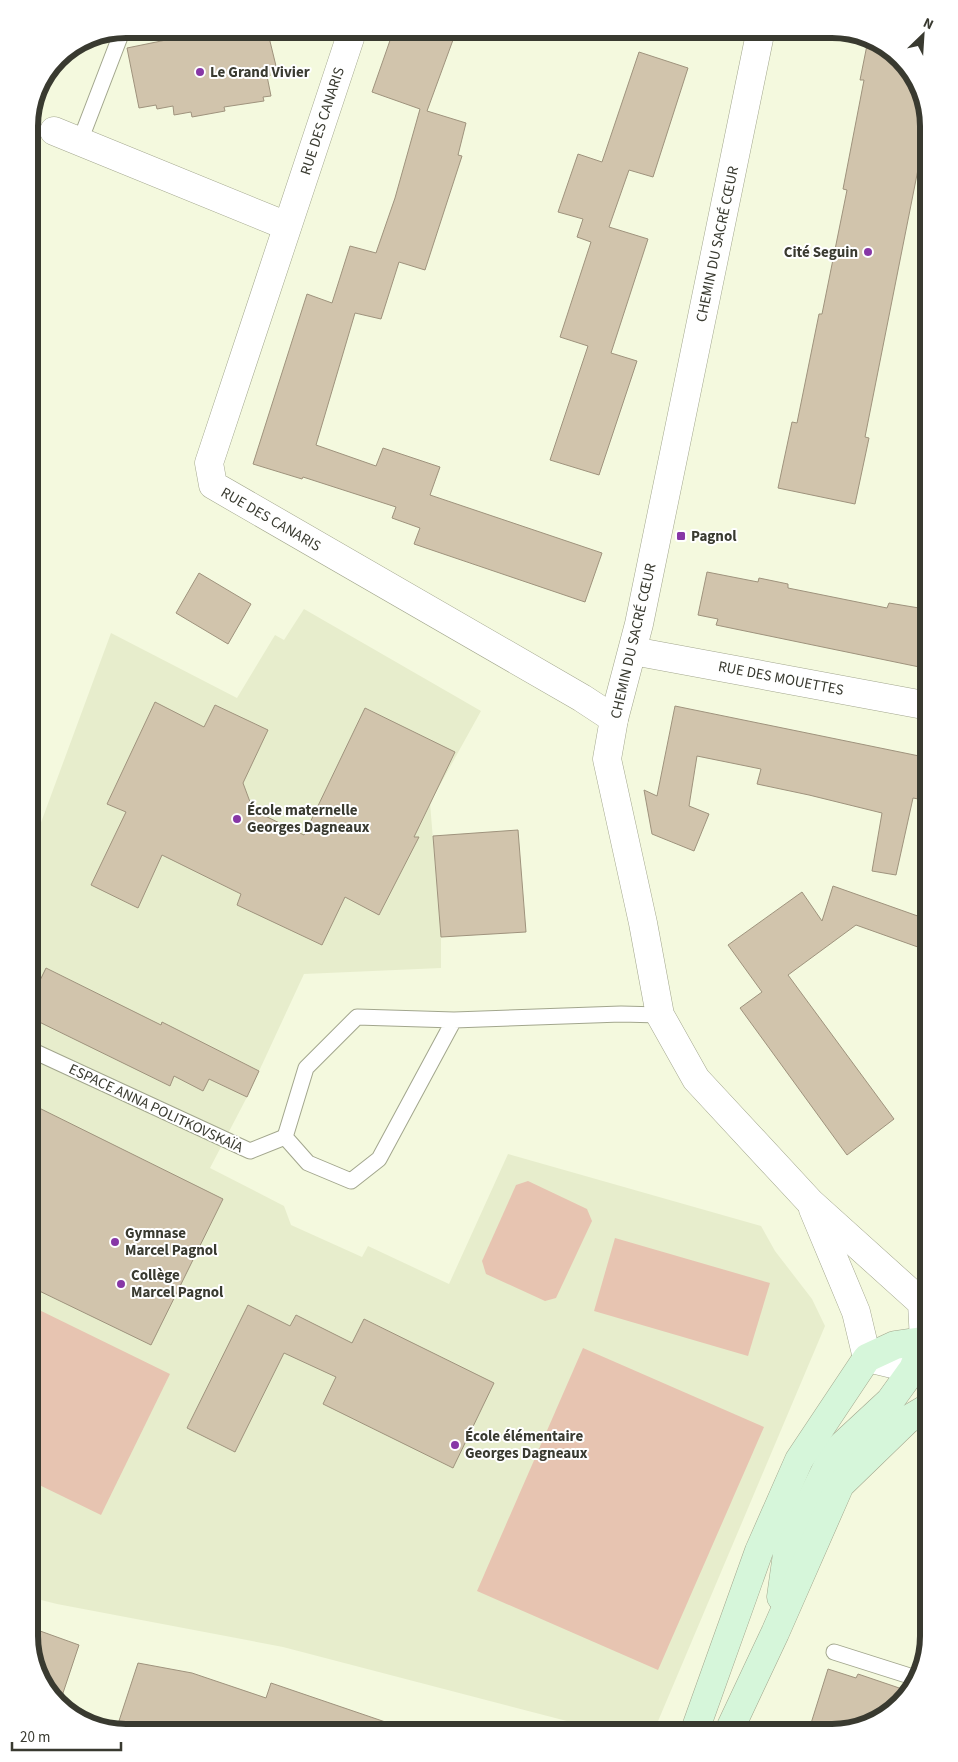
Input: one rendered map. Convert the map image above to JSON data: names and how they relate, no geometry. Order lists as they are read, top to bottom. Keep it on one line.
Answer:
{"streets":{"street":["RUE DES CANARIS","CHEMIN DU SACRÉ CŒUR","RUE DES MOUETTES"],"lane":["ESPACE ANNA POLITKOVSKAÏA"]},"crossings":[["RUE DES CANARIS","CHEMIN DU SACRÉ CŒUR"],["CHEMIN DU SACRÉ CŒUR","RUE DES MOUETTES"]],"places":{"other":["Le Grand Vivier","Cité Seguin","École maternelle Georges Dagneaux","Gymnase Marcel Pagnol","Collège Marcel Pagnol","École élémentaire Georges Dagneaux"],"transit":["Pagnol"]},"scale_bar":"20 m","north":"top right"}
